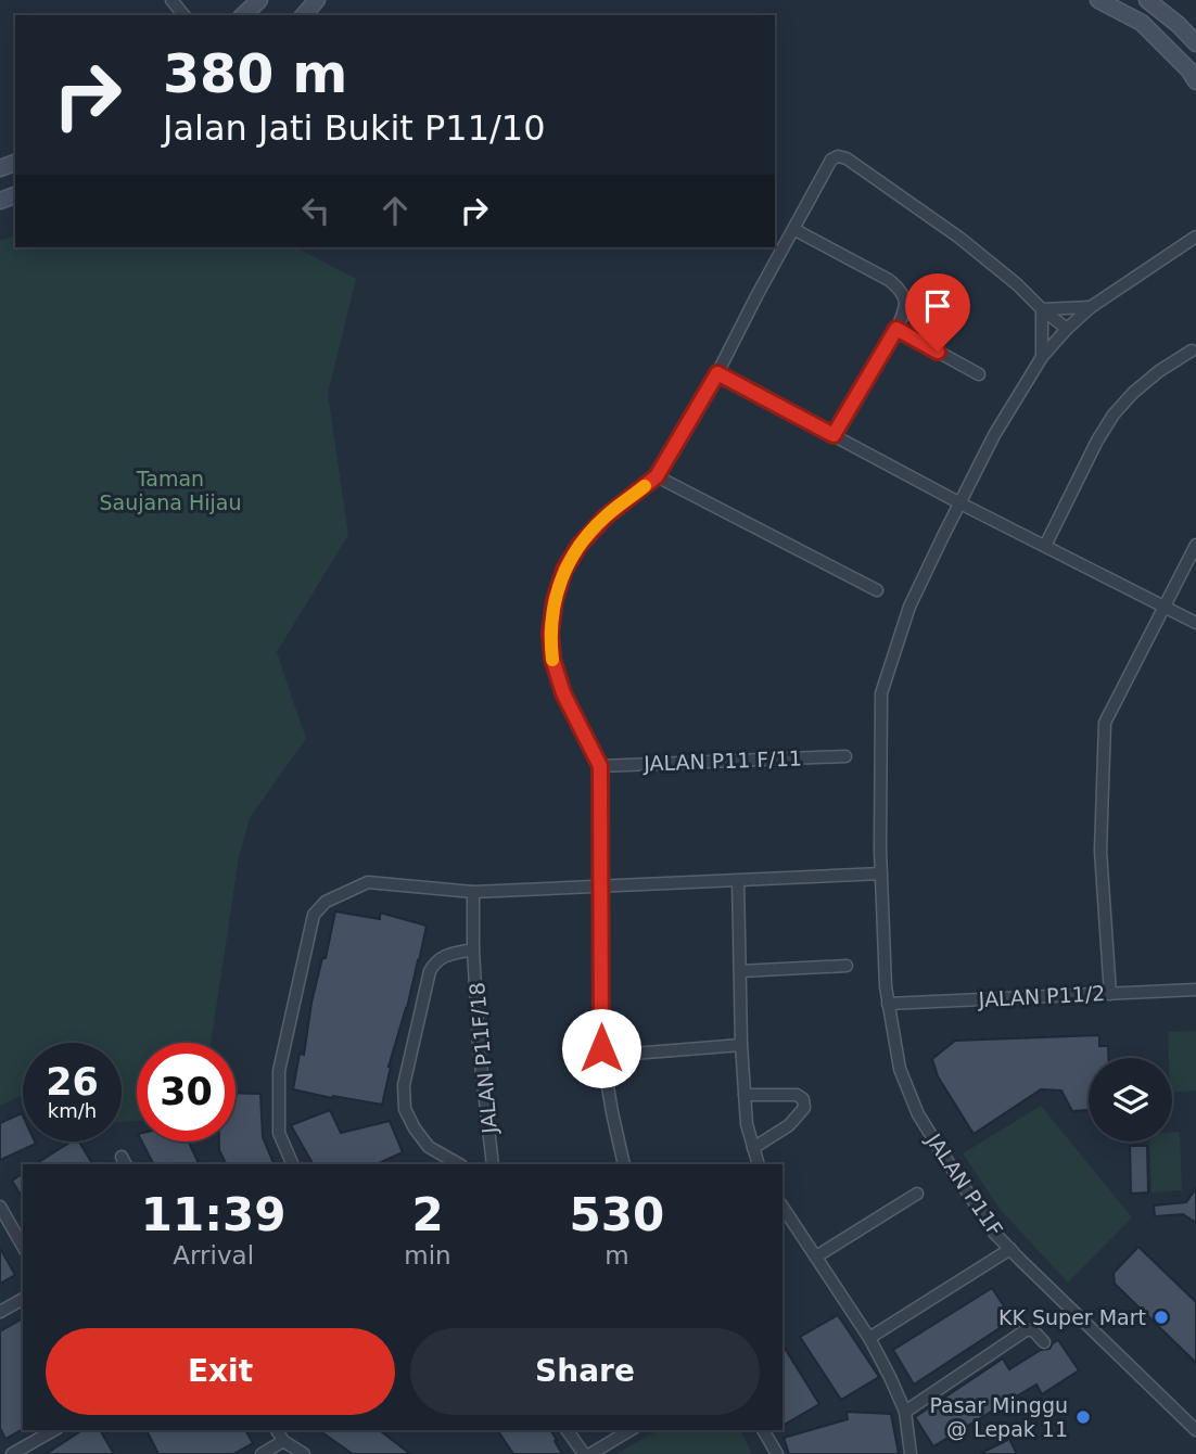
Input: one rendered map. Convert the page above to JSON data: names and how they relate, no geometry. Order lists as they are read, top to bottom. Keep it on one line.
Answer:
{"streets":{"street":["JALAN P11 F/11","JALAN P11/2","JALAN P11F/18","JALAN P11F"]},"crossings":[["JALAN P11/2","JALAN P11F"]],"parks":["Taman Saujana Hijau"],"places":["KK Super Mart","Pasar Minggu @ Lepak 11"],"page":{"turn":["380 m","Jalan Jati Bukit P11/10"],"speed":"26 km/h","limit":"30","eta":["11:39","Arrival","2","min","530","m"],"buttons":["Exit","Share"]}}
